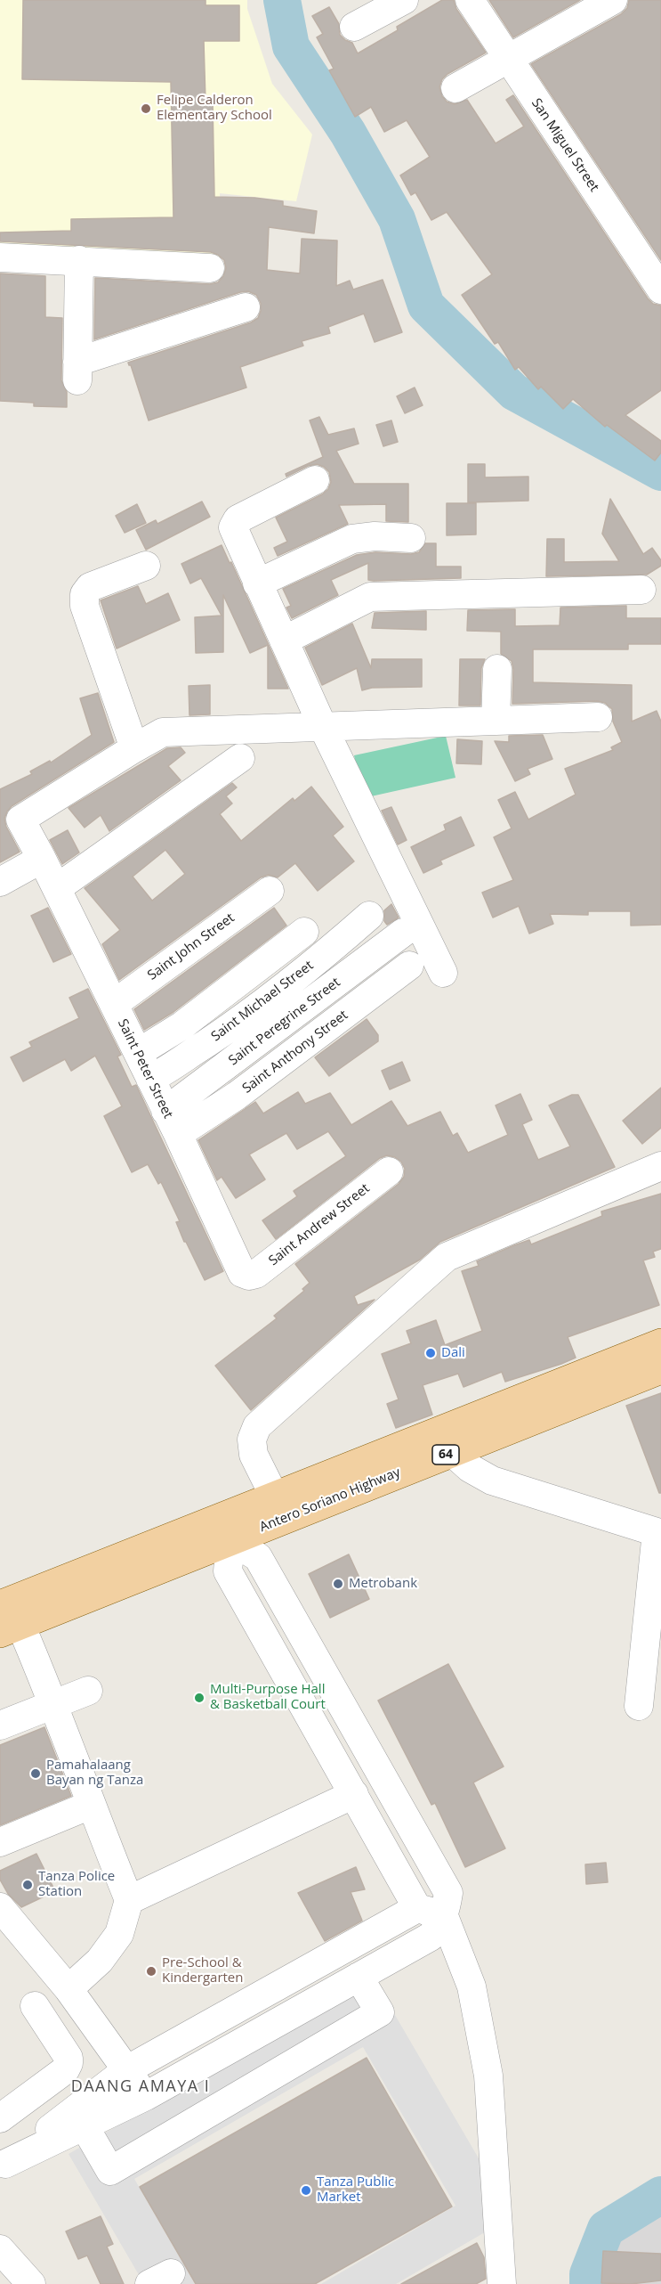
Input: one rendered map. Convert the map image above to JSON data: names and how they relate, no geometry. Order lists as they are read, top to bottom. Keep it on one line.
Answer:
{"streets":{"main road":["64","Antero Soriano Highway"],"street":["San Miguel Street","Saint John Street","Saint Michael Street","Saint Peregrine Street","Saint Anthony Street","Saint Peter Street","Saint Andrew Street"]},"crossings":[["Saint John Street","Saint Peter Street"],["Saint Michael Street","Saint Peter Street"],["Saint Peregrine Street","Saint Anthony Street"],["Saint Peregrine Street","Saint Peter Street"],["Saint Anthony Street","Saint Peter Street"],["Saint Peter Street","Saint Andrew Street"]],"districts":["DAANG AMAYA I"],"places":["Felipe Calderon Elementary School","Dali","Metrobank","Multi-Purpose Hall & Basketball Court","Pamahalaang Bayan ng Tanza","Tanza Police Station","Pre-School & Kindergarten","Tanza Public Market"]}
